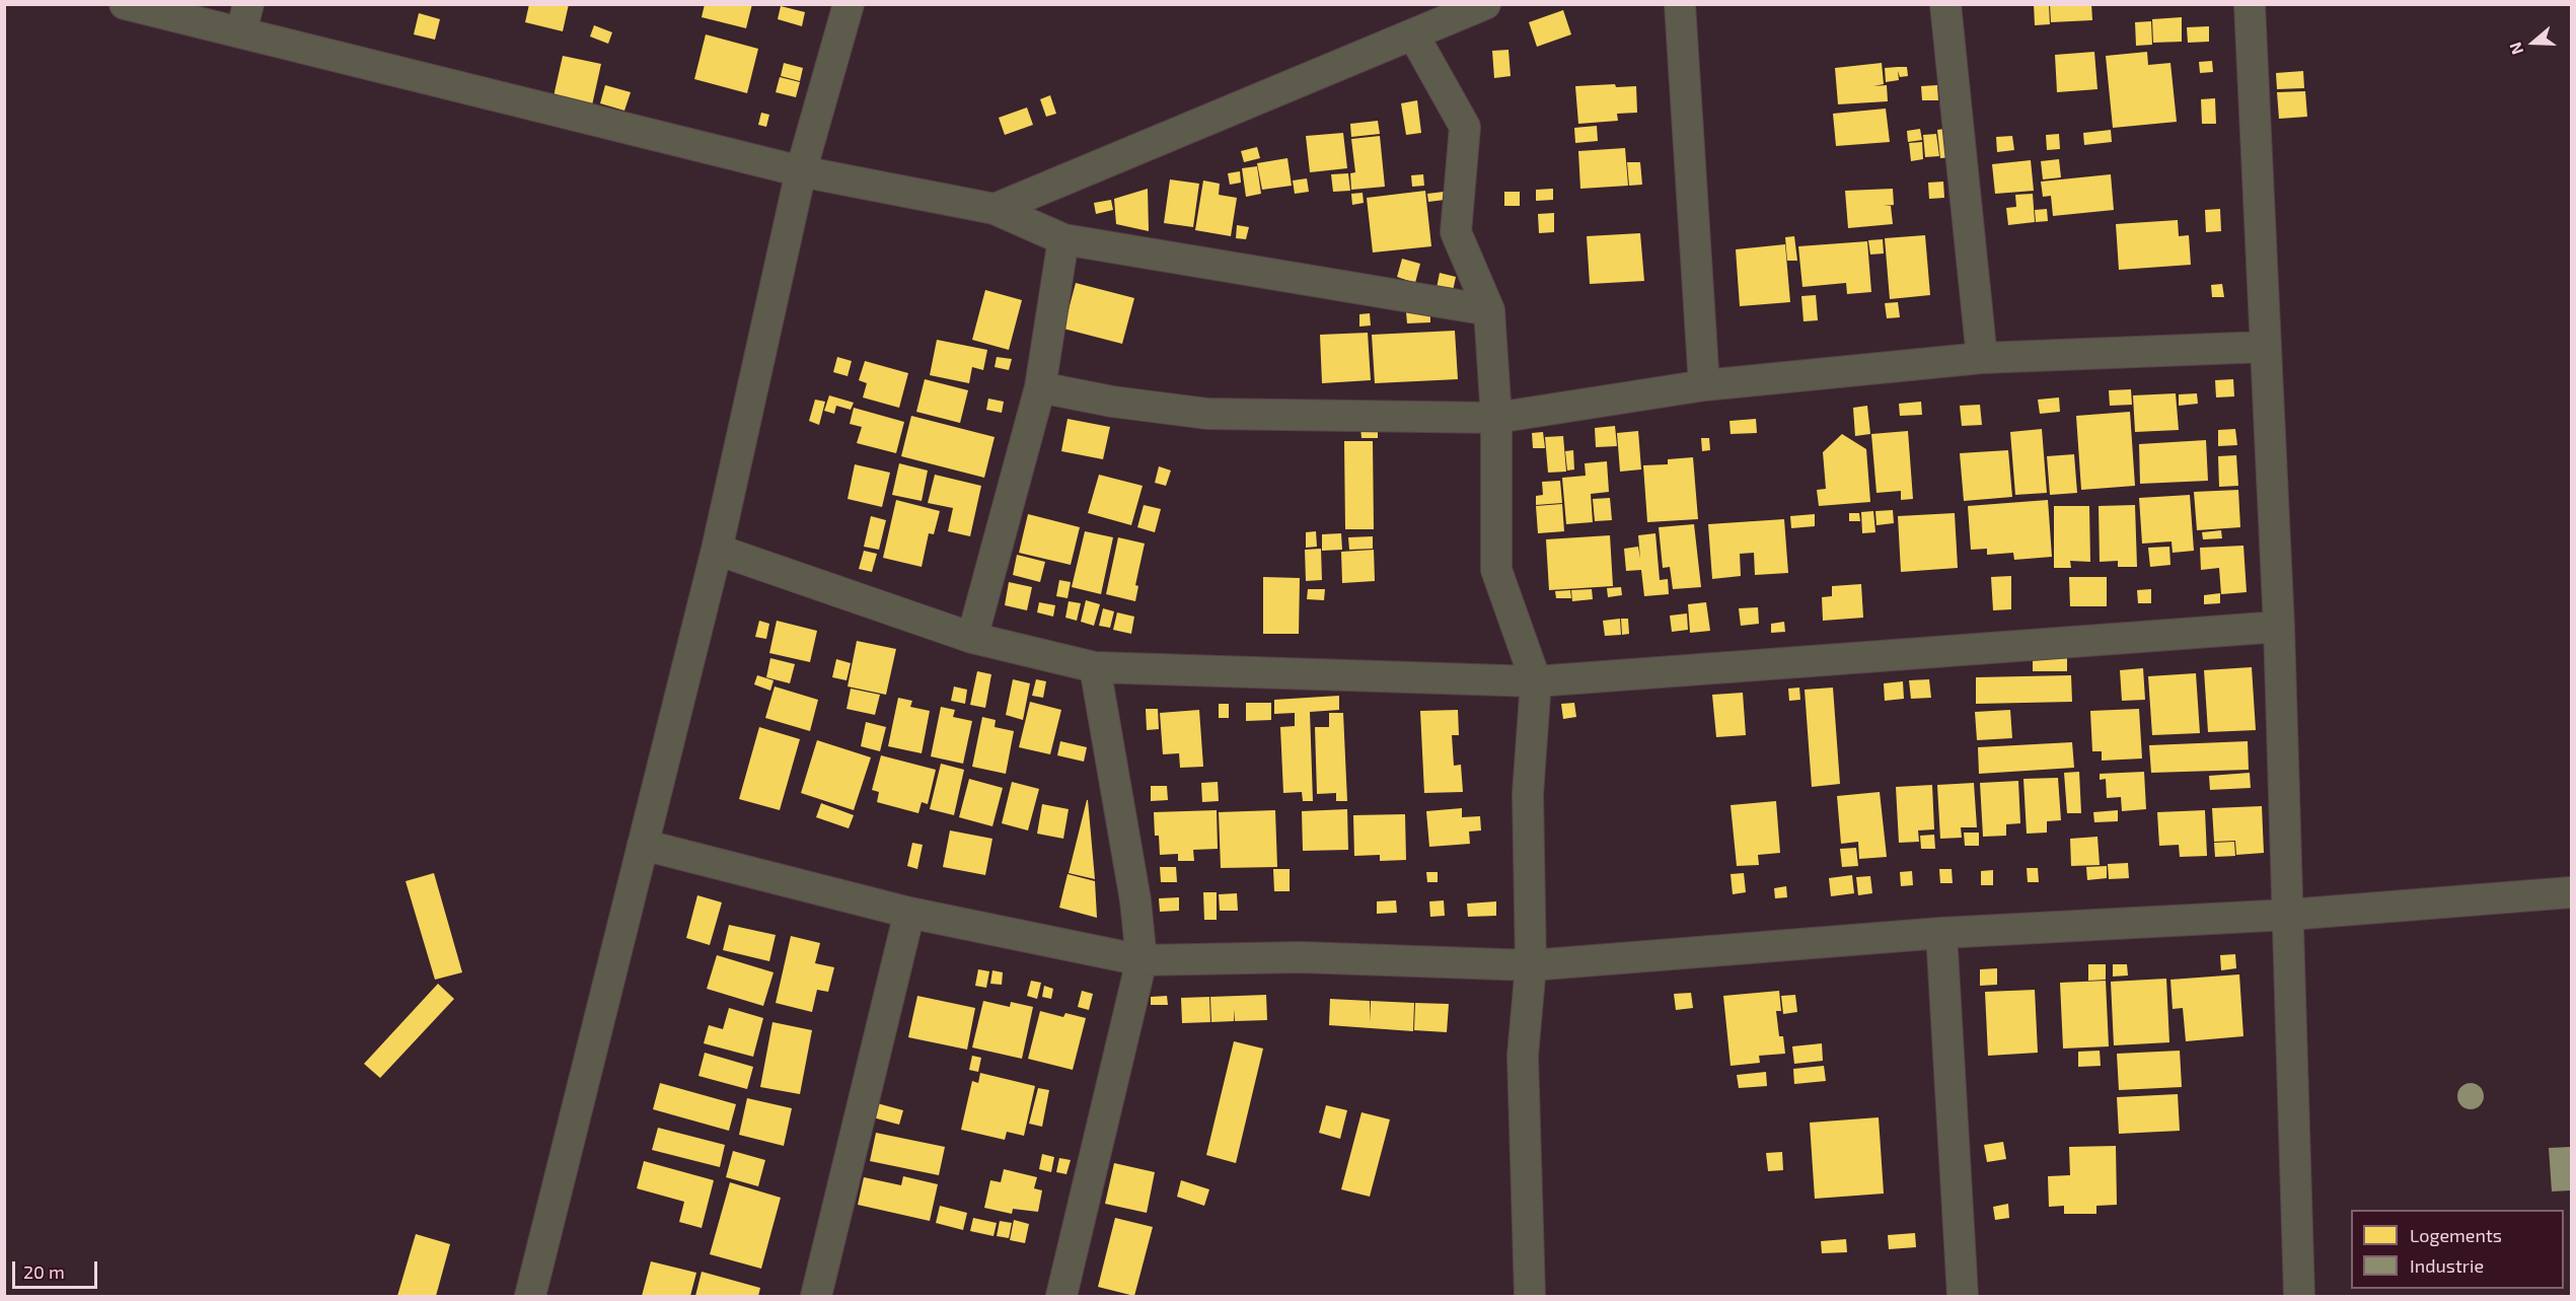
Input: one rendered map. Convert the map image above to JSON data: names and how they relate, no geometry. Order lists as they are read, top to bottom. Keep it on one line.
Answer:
{"legend":["Logements","Industrie"],"scale_bar":"20 m","north":"left"}
